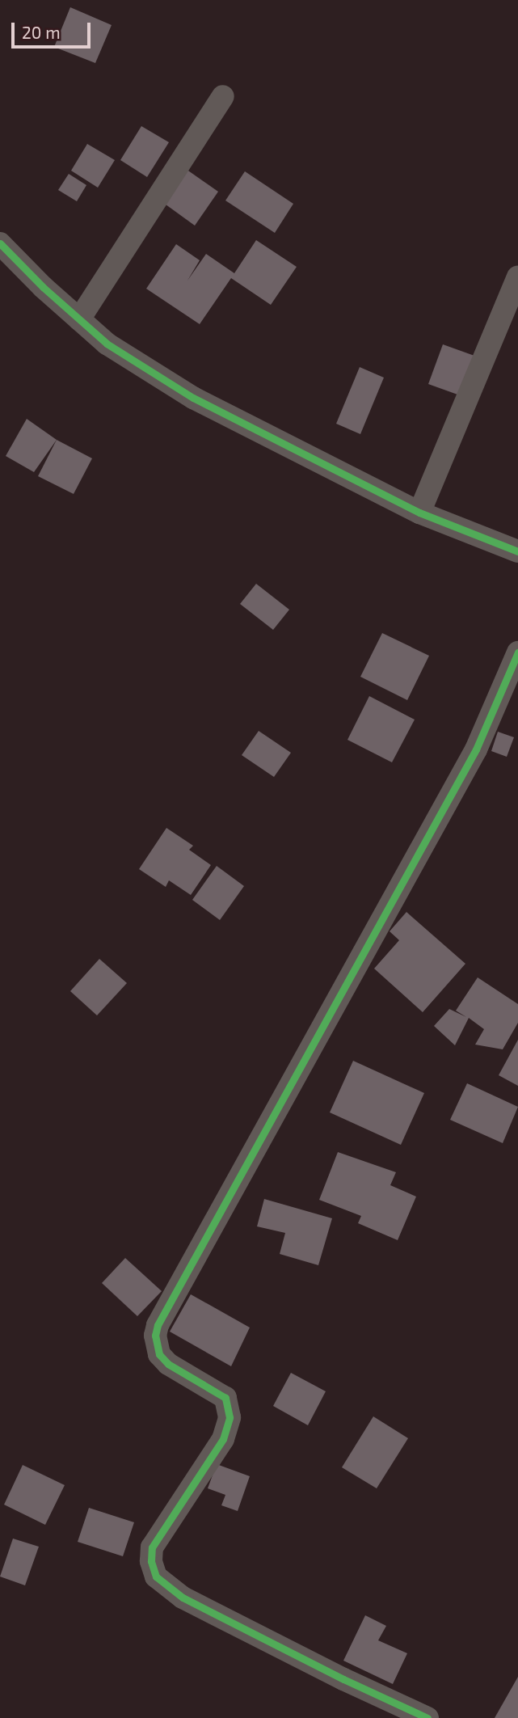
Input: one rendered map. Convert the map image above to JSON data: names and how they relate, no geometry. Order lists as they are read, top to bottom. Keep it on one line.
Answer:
{"scale_bar":"20 m"}
